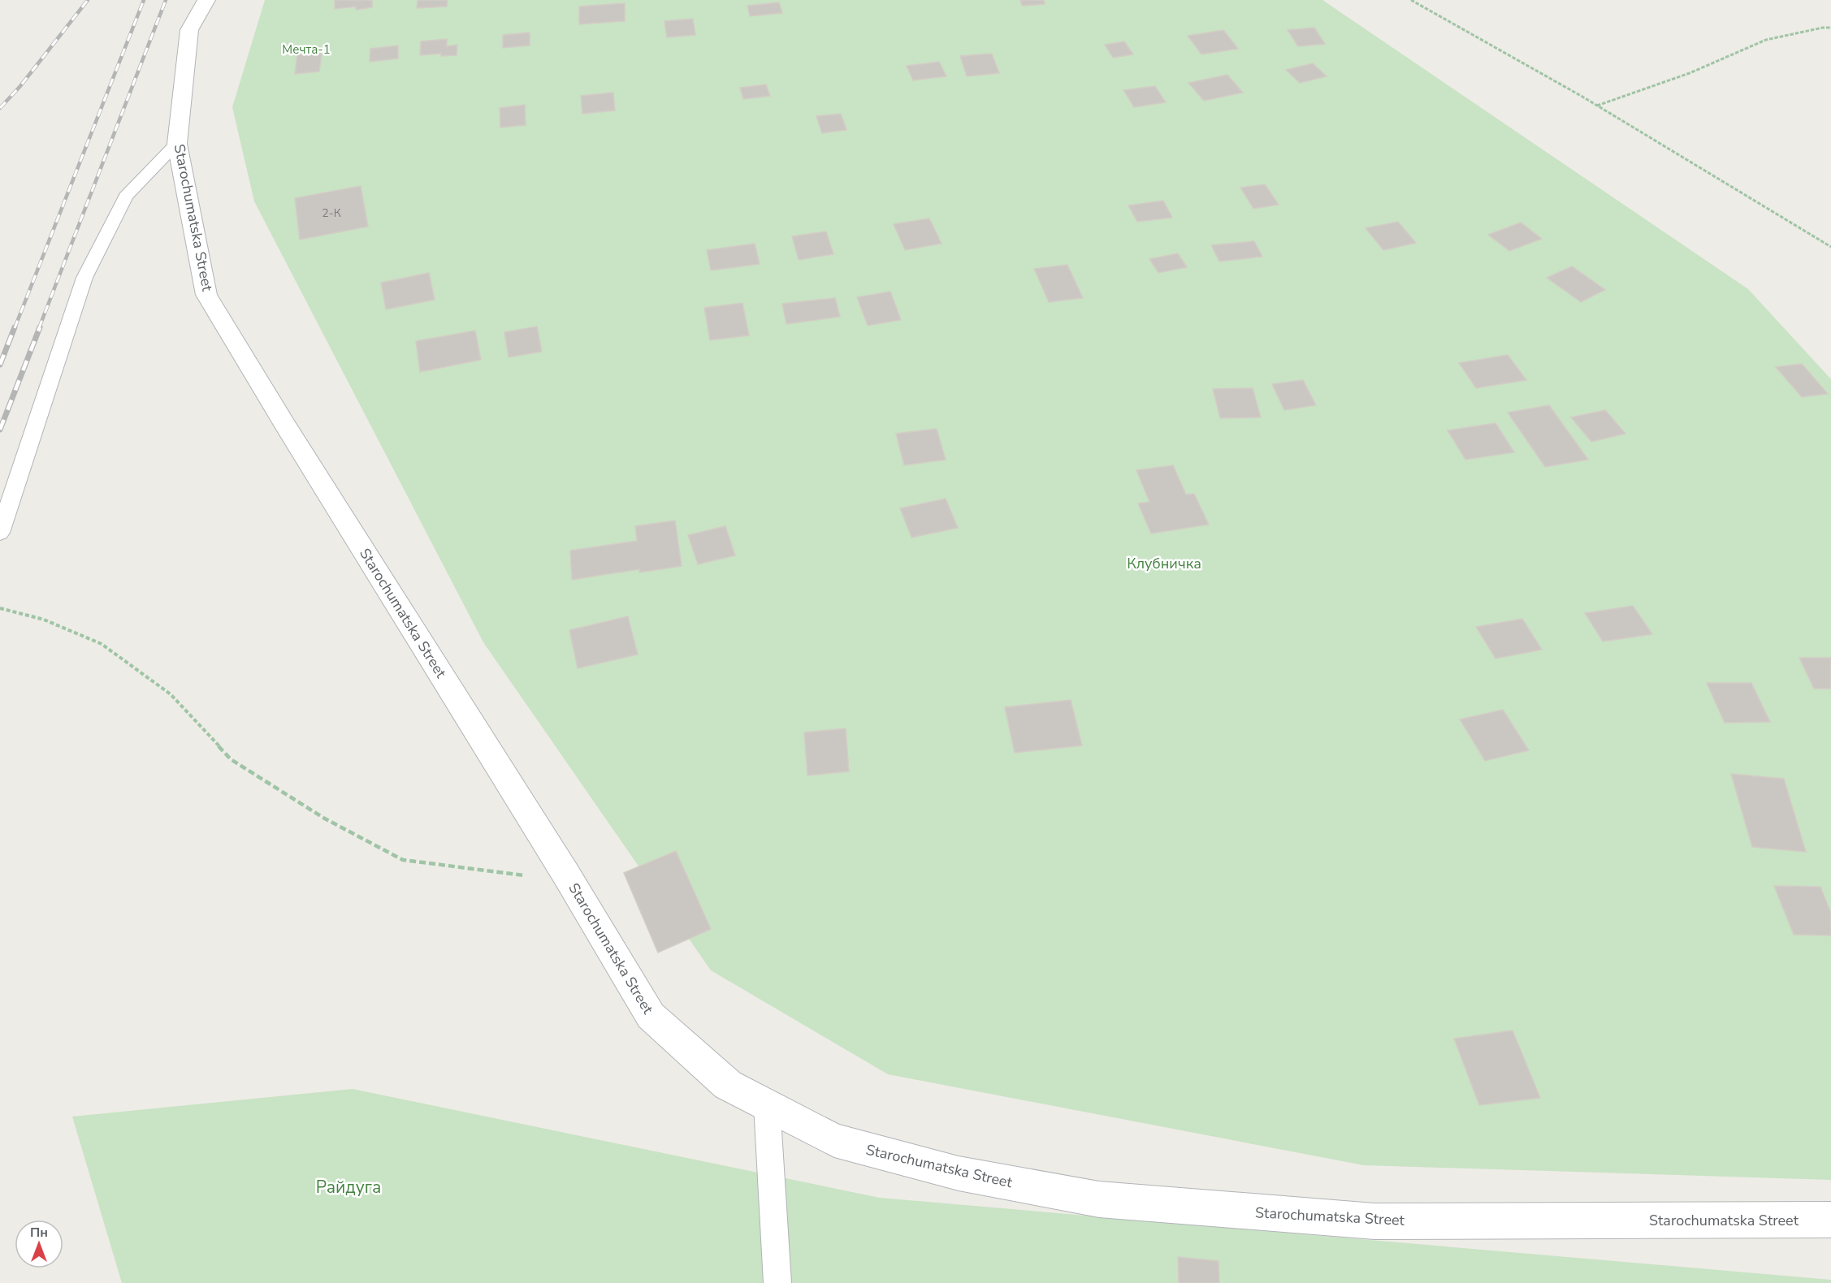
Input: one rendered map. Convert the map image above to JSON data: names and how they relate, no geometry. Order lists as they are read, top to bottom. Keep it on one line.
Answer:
{"streets":{"street":["Starochumatska Street"]},"parks":["Мечта-1","Клубничка","Райдуга"],"house_numbers":["2-К"],"north":"top"}
